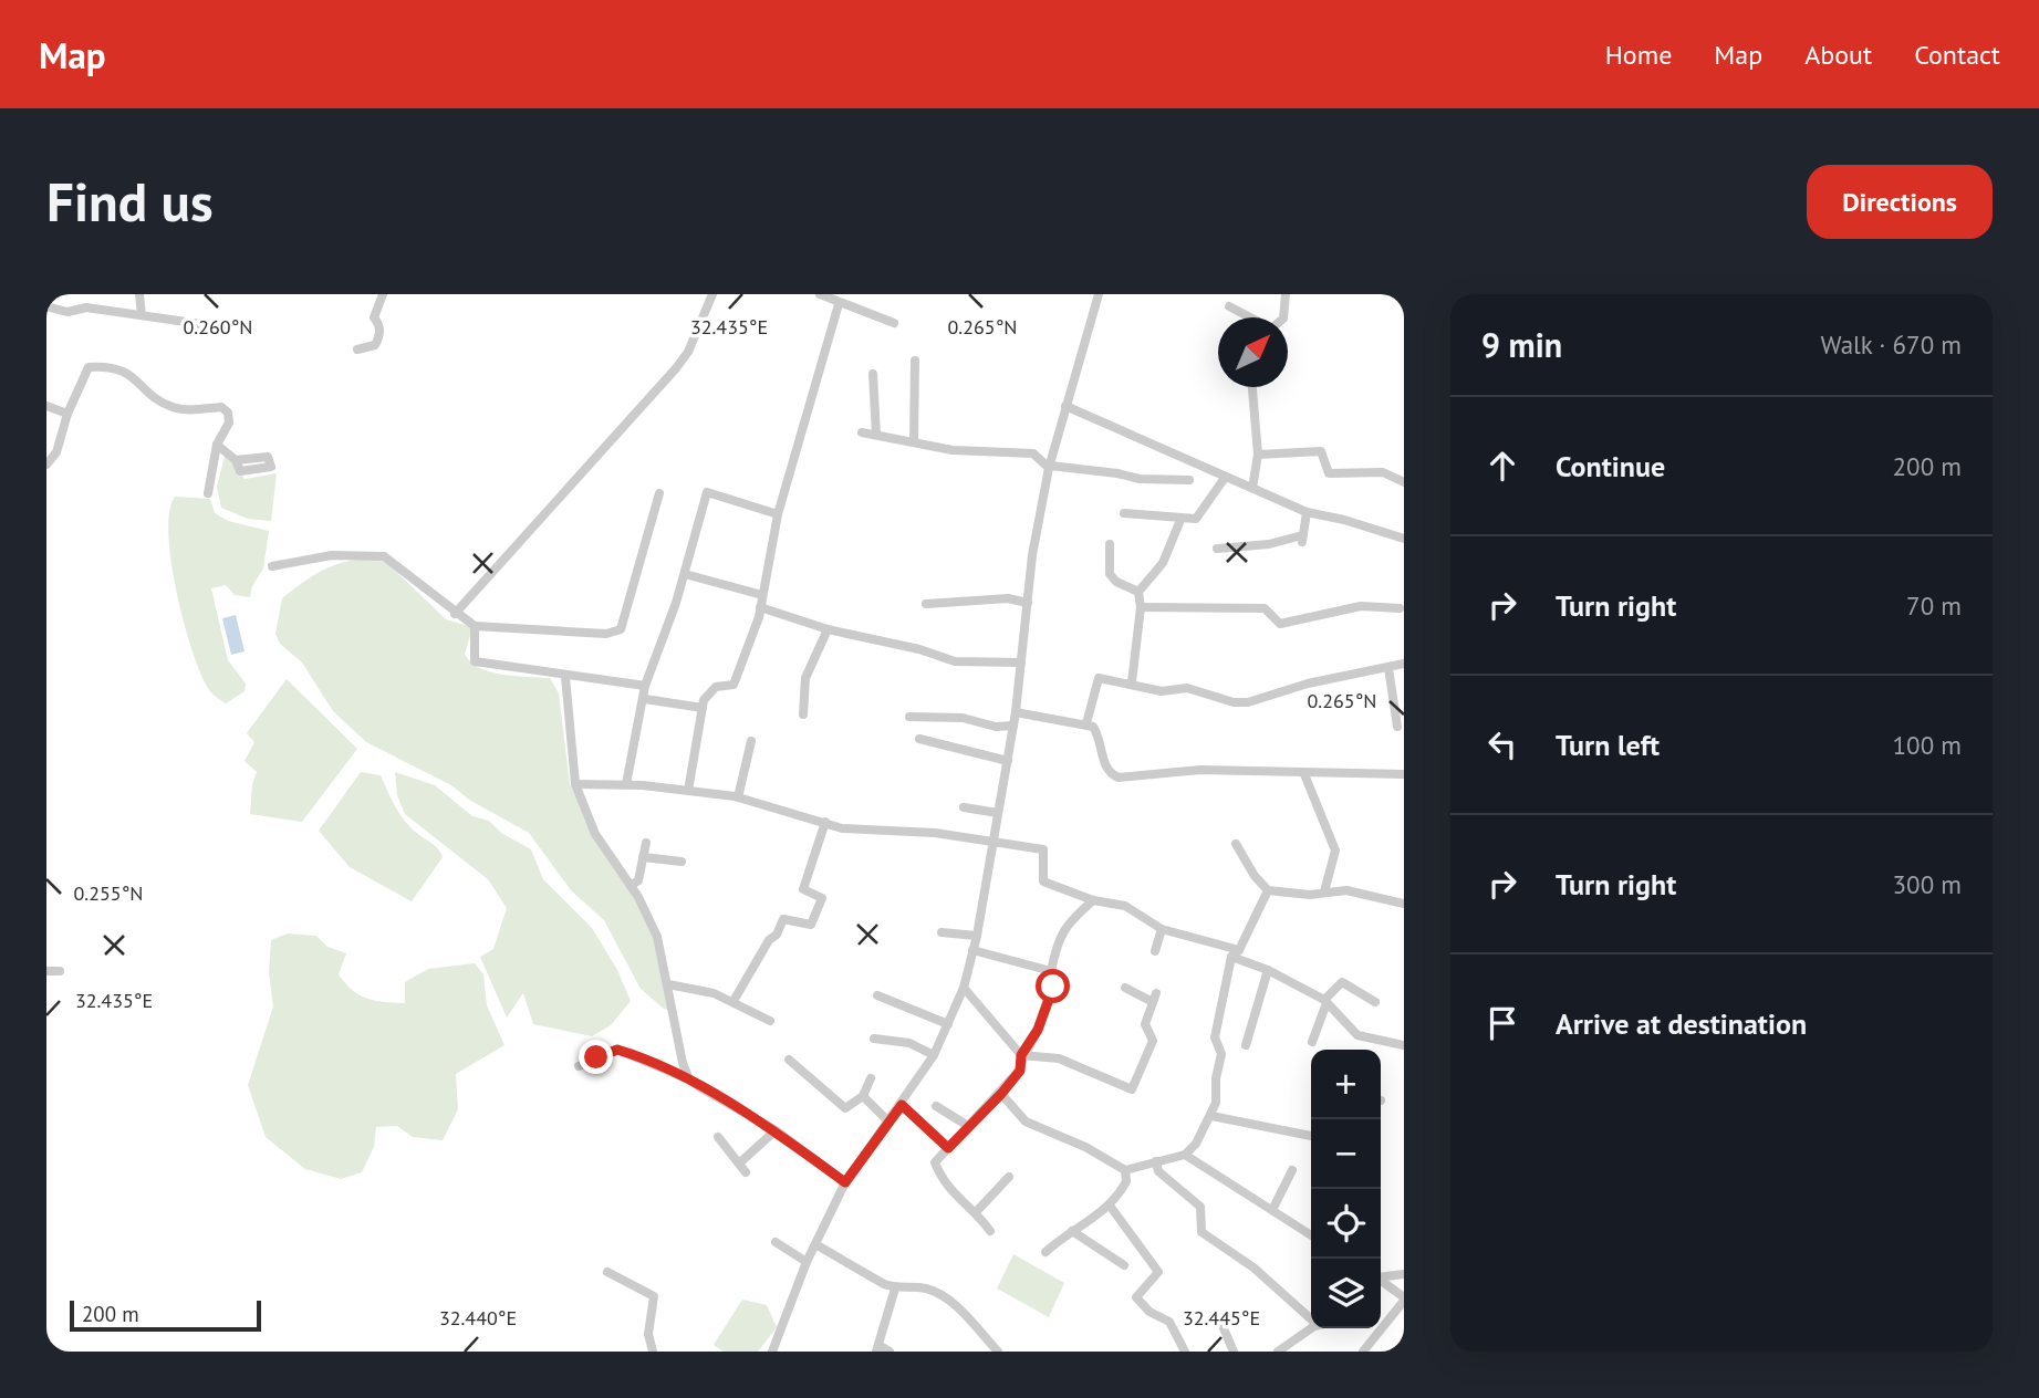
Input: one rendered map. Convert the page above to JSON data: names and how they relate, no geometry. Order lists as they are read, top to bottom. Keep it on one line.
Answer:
{"scale_bar":"200 m","north":"top right","page":{"header":"Map","nav":["Home","Map","About","Contact"],"buttons":"Directions","title":"Find us","heading":["9 min","Walk · 670 m"],"list":[["Continue","200 m"],["Turn right","70 m"],["Turn left","100 m"],["Turn right","300 m"],"Arrive at destination"],"map_buttons":["+","−"],"scale":"200 m"},"coordinates":["0.260°N","0.265°N","32.435°E","0.255°N","32.440°E","32.445°E"]}
